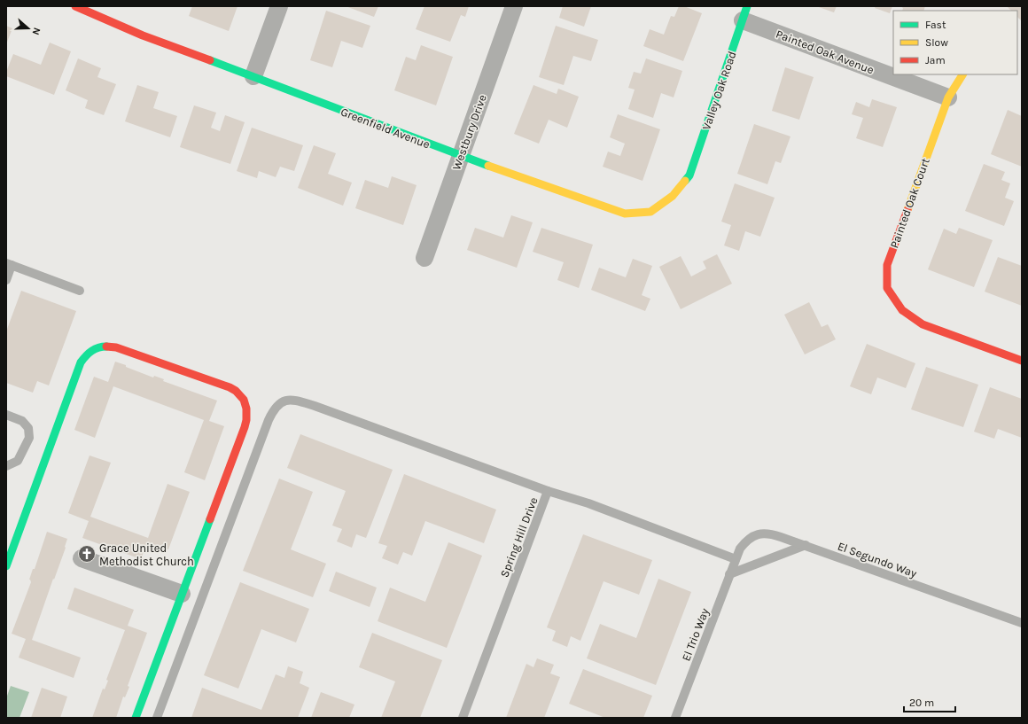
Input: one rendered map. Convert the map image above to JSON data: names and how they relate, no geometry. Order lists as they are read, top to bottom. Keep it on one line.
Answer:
{"streets":{"street":["Painted Oak Avenue","Valley Oak Road","Greenfield Avenue","Westbury Drive","Painted Oak Court"],"lane":["Spring Hill Drive","El Segundo Way","El Trio Way"]},"crossings":[["Painted Oak Avenue","Valley Oak Road"],["Painted Oak Avenue","Painted Oak Court"],["Valley Oak Road","Greenfield Avenue"],["Greenfield Avenue","Westbury Drive"],["Spring Hill Drive","El Segundo Way"],["Spring Hill Drive","El Trio Way"],["El Segundo Way","El Trio Way"]],"places":{"church":["Grace United Methodist Church"]},"legend":["Fast","Slow","Jam"],"scale_bar":"20 m","north":"right"}
